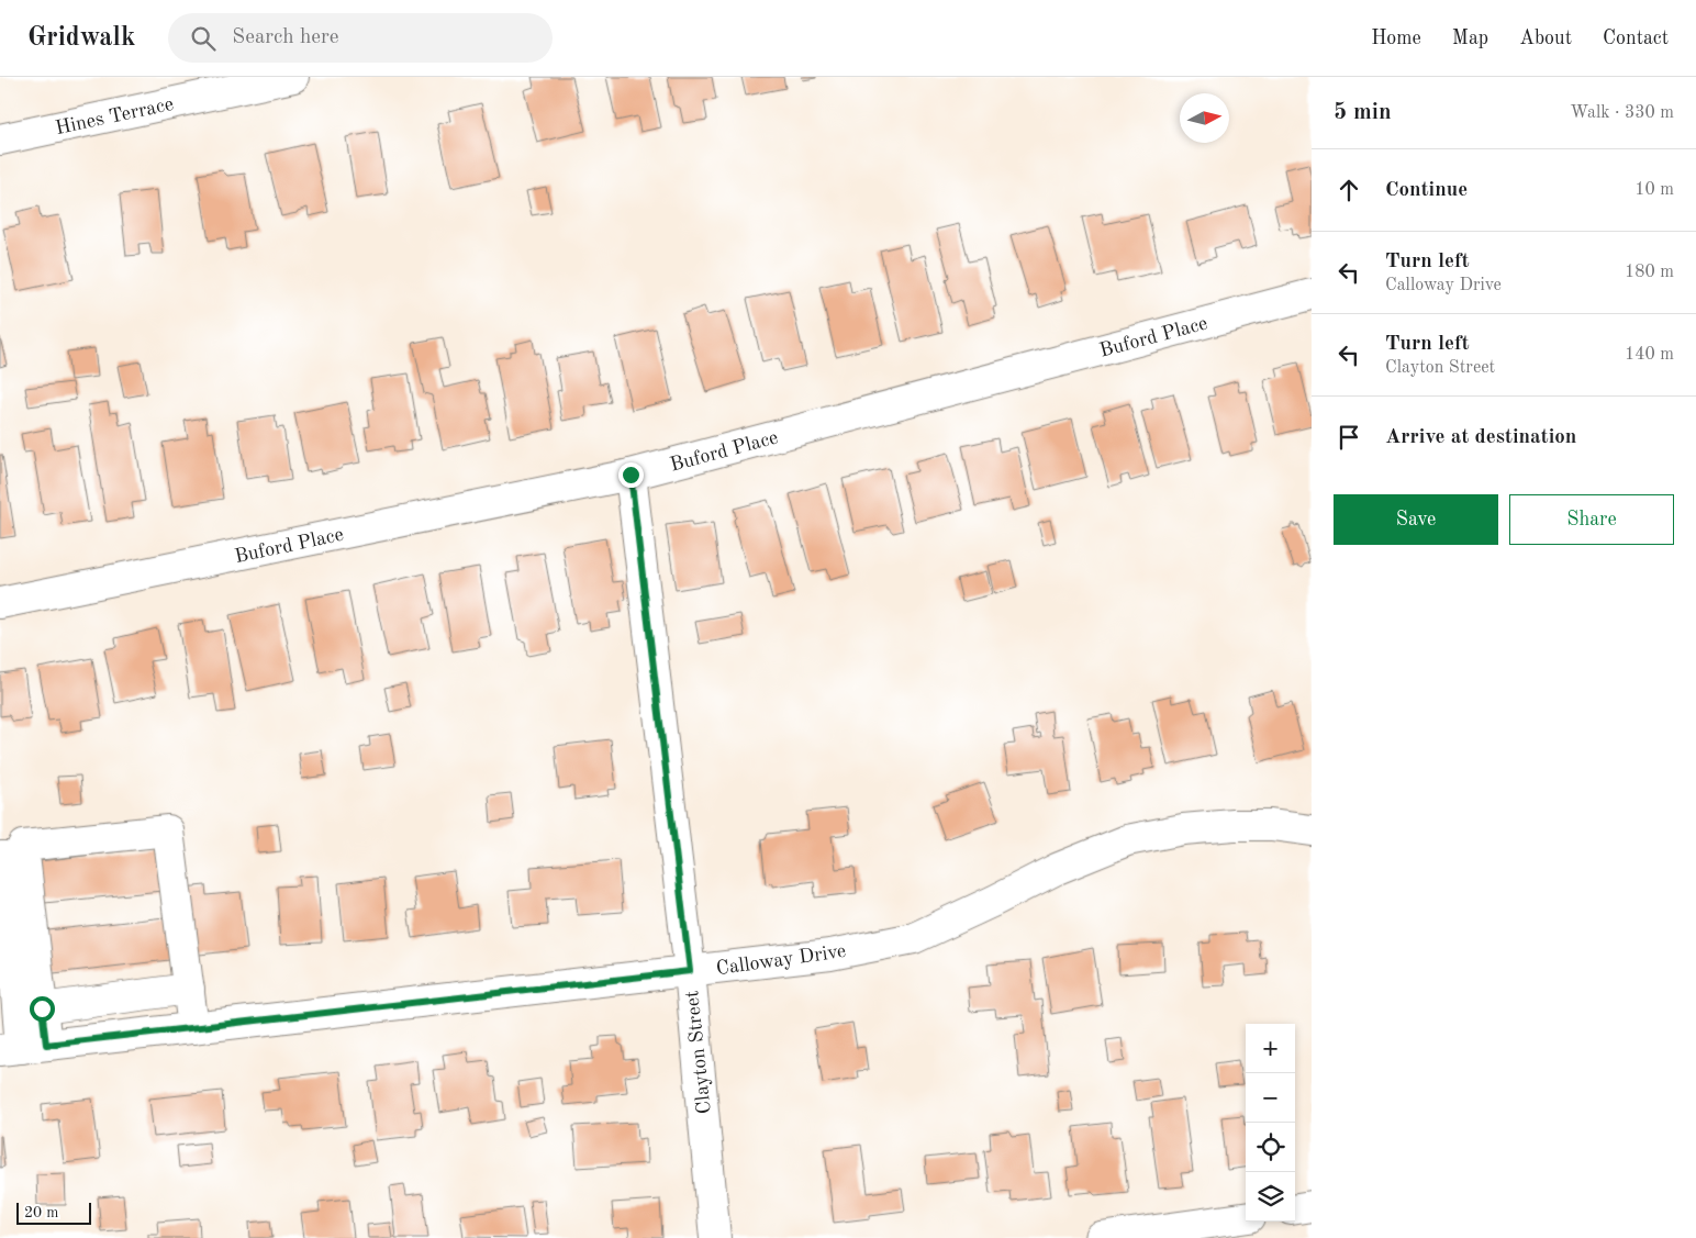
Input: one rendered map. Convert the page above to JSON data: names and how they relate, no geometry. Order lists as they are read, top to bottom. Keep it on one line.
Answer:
{"streets":{"street":["Hines Terrace","Buford Place","Calloway Drive","Clayton Street"]},"crossings":[["Buford Place","Clayton Street"],["Calloway Drive","Clayton Street"]],"scale_bar":"20 m","north":"right","page":{"header":"Gridwalk","search":"Search here","nav":["Home","Map","About","Contact"],"heading":["5 min","Walk · 330 m"],"list":[["Continue","10 m"],["Turn left","Calloway Drive","180 m"],["Turn left","Clayton Street","140 m"],"Arrive at destination"],"buttons":["Save","Share"],"map_buttons":["+","−"],"scale":"20 m"}}
